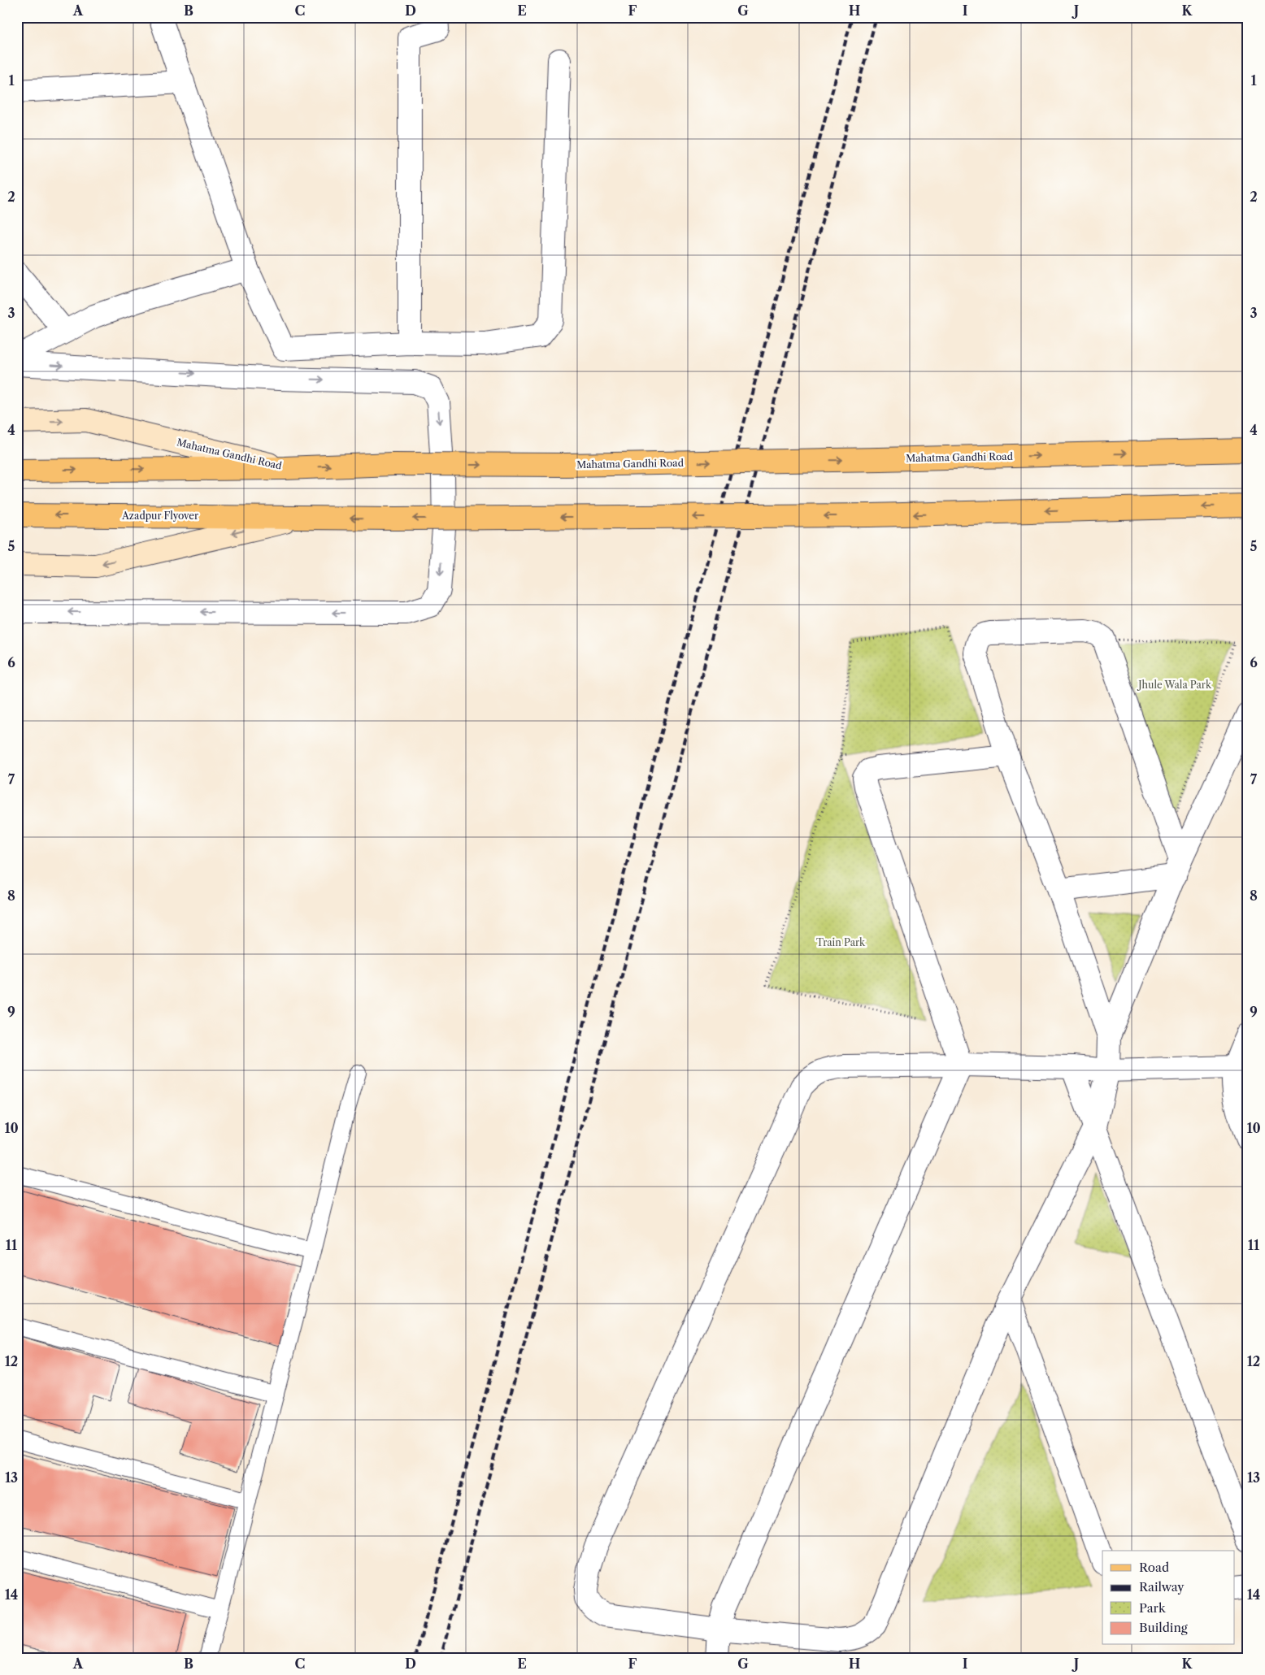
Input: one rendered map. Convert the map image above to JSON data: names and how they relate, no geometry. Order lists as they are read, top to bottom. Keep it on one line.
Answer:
{"streets":{"main road":["Mahatma Gandhi Road","Azadpur Flyover"]},"parks":["Jhule Wala Park","Train Park"],"legend":["Road","Railway","Park","Building"],"grid":{"columns":["A","B","C","D","E","F","G","H","I","J","K"],"rows":["1","2","3","4","5","6","7","8","9","10","11","12","13","14"]}}
